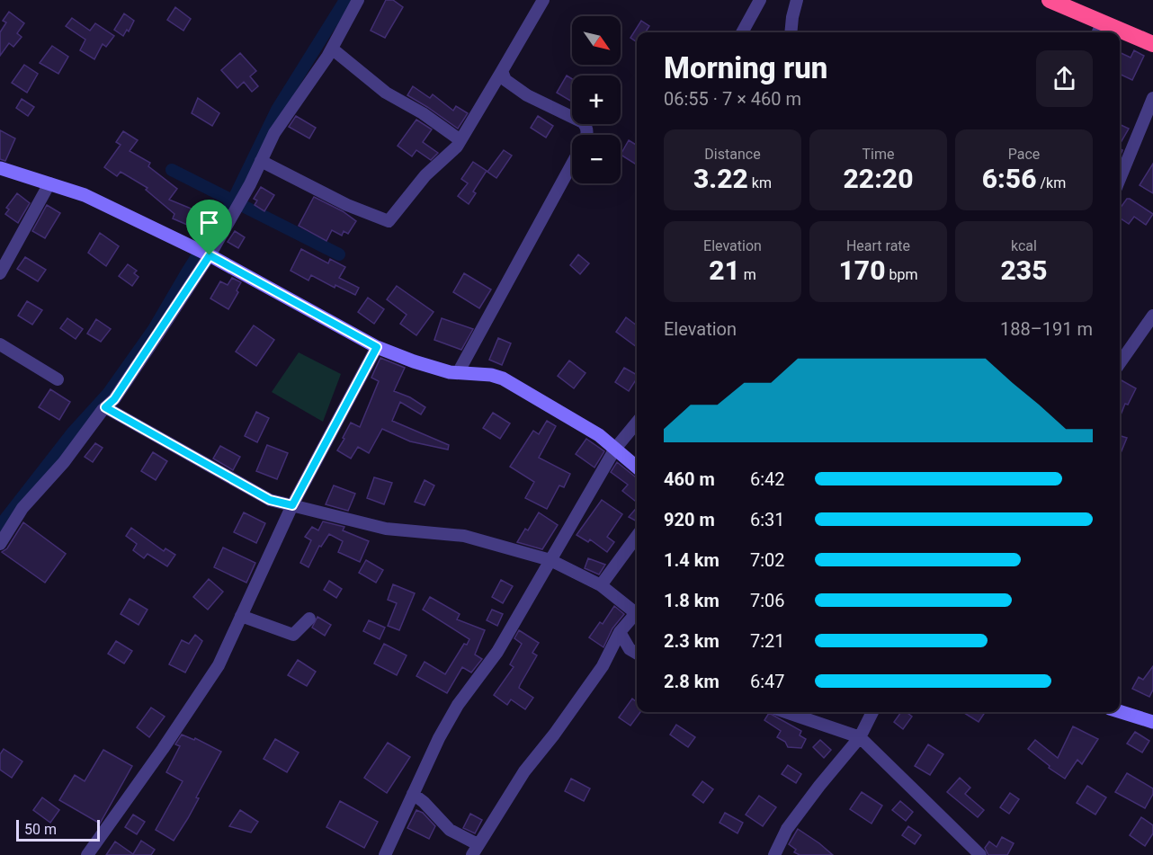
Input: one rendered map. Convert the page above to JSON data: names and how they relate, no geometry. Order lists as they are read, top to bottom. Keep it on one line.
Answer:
{"scale_bar":"50 m","north":"bottom right","page":{"map_buttons":["+","−"],"heading":["Morning run","06:55 · 7 × 460 m"],"stats":[["Distance","3.22 km"],["Time","22:20"],["Pace","6:56 /km"],["Elevation","21 m"],["Heart rate","170 bpm"],["kcal","235"]],"chart":["Elevation","188–191 m"],"list":[{"name":"460 m","note":"6:42"},{"name":"920 m","note":"6:31"},{"name":"1.4 km","note":"7:02"},{"name":"1.8 km","note":"7:06"},{"name":"2.3 km","note":"7:21"},{"name":"2.8 km","note":"6:47"}],"scale":"50 m"}}
